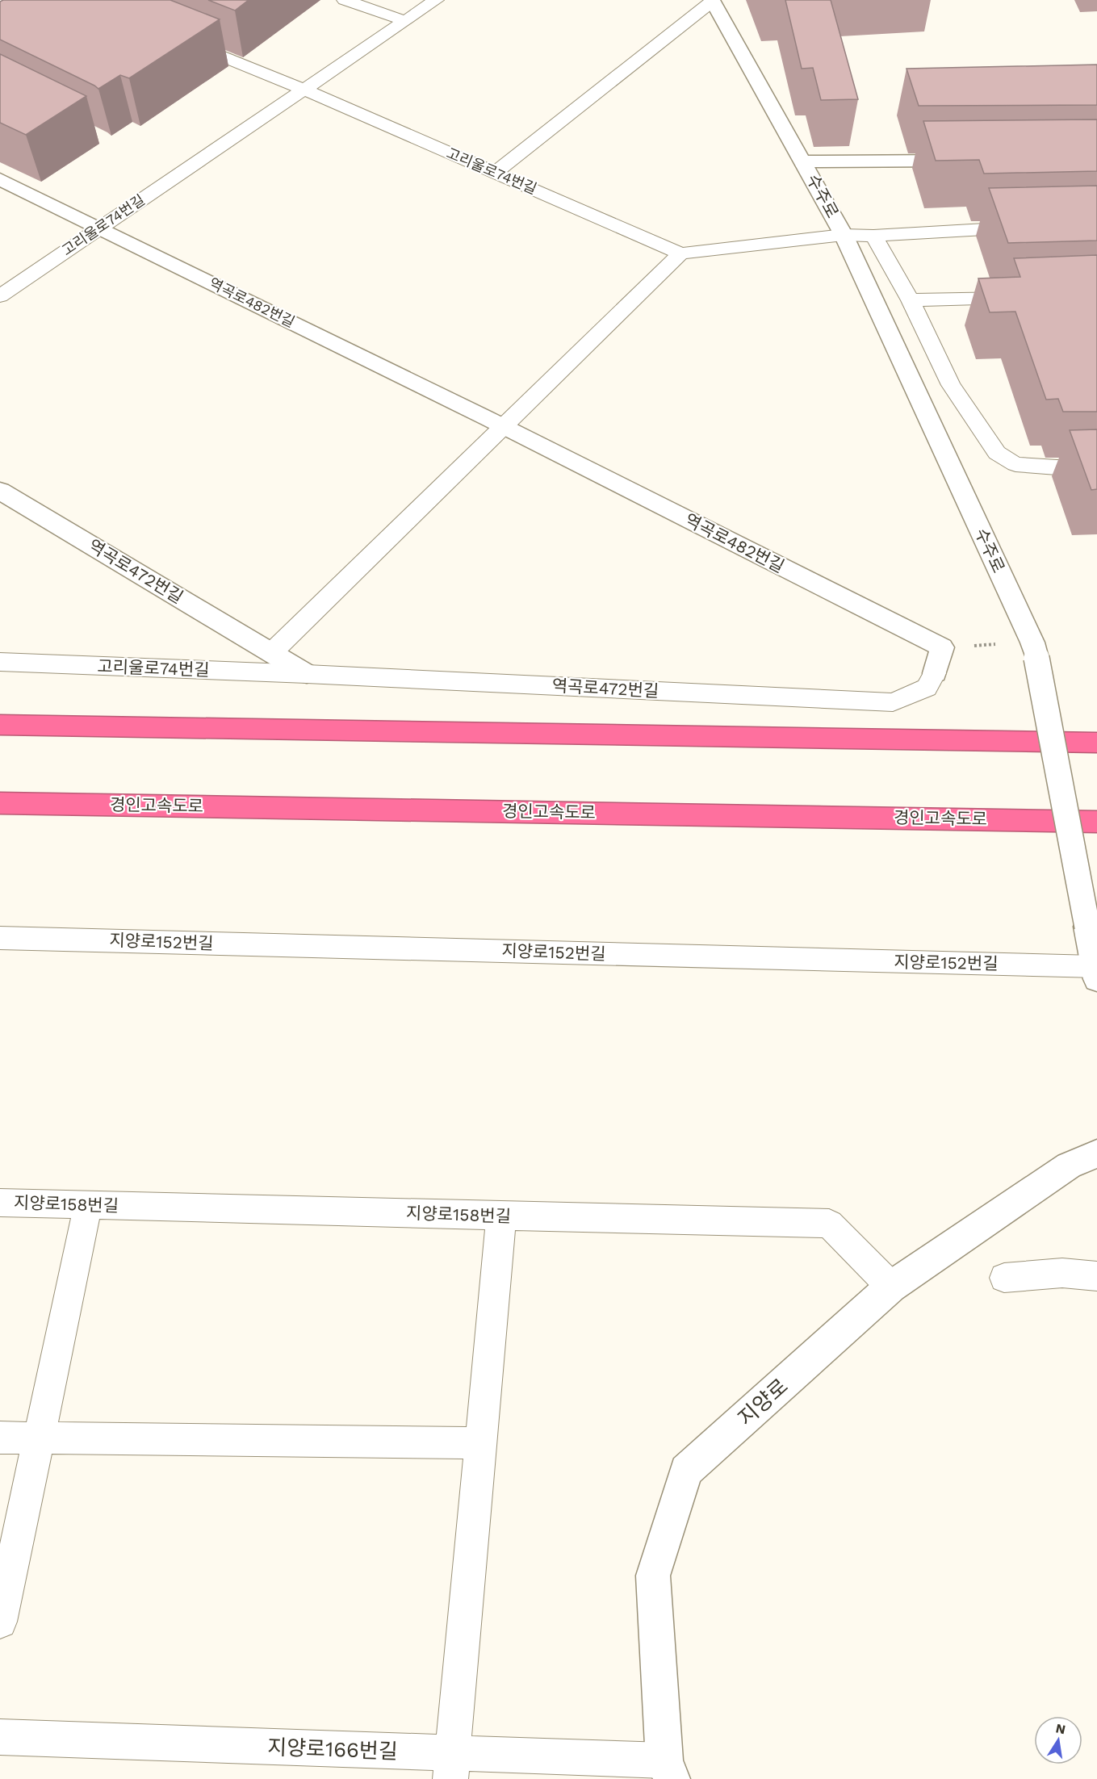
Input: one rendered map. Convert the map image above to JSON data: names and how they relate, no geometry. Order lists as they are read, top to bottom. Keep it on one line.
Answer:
{"streets":{"highway":["경인고속도로"],"street":["수주로","역곡로482번길","역곡로472번길","지양로"],"lane":["고리울로74번길","지양로152번길","지양로158번길","지양로166번길"]},"crossings":[["고리울로74번길","수주로"],["고리울로74번길","역곡로482번길"],["고리울로74번길","역곡로472번길"],["수주로","지양로152번길"],["지양로158번길","지양로"],["지양로","지양로166번길"]],"north":"top"}
